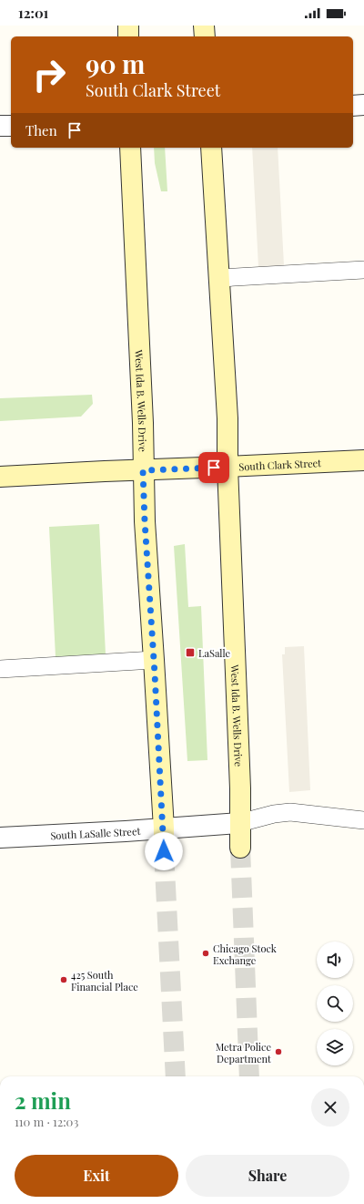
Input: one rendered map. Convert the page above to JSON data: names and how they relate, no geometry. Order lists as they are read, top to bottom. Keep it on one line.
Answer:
{"streets":{"main road":["West Ida B. Wells Drive","South Clark Street"],"street":["South LaSalle Street"]},"crossings":[["West Ida B. Wells Drive","South Clark Street"],["West Ida B. Wells Drive","South LaSalle Street"]],"places":{"transit":["LaSalle"],"other":["Chicago Stock Exchange","425 South Financial Place","Metra Police Department"]},"page":{"status":"12:01","turn":["90 m","South Clark Street"],"then":"Then","heading":["2 min","110 m · 12:03"],"buttons":["Exit","Share"]}}
